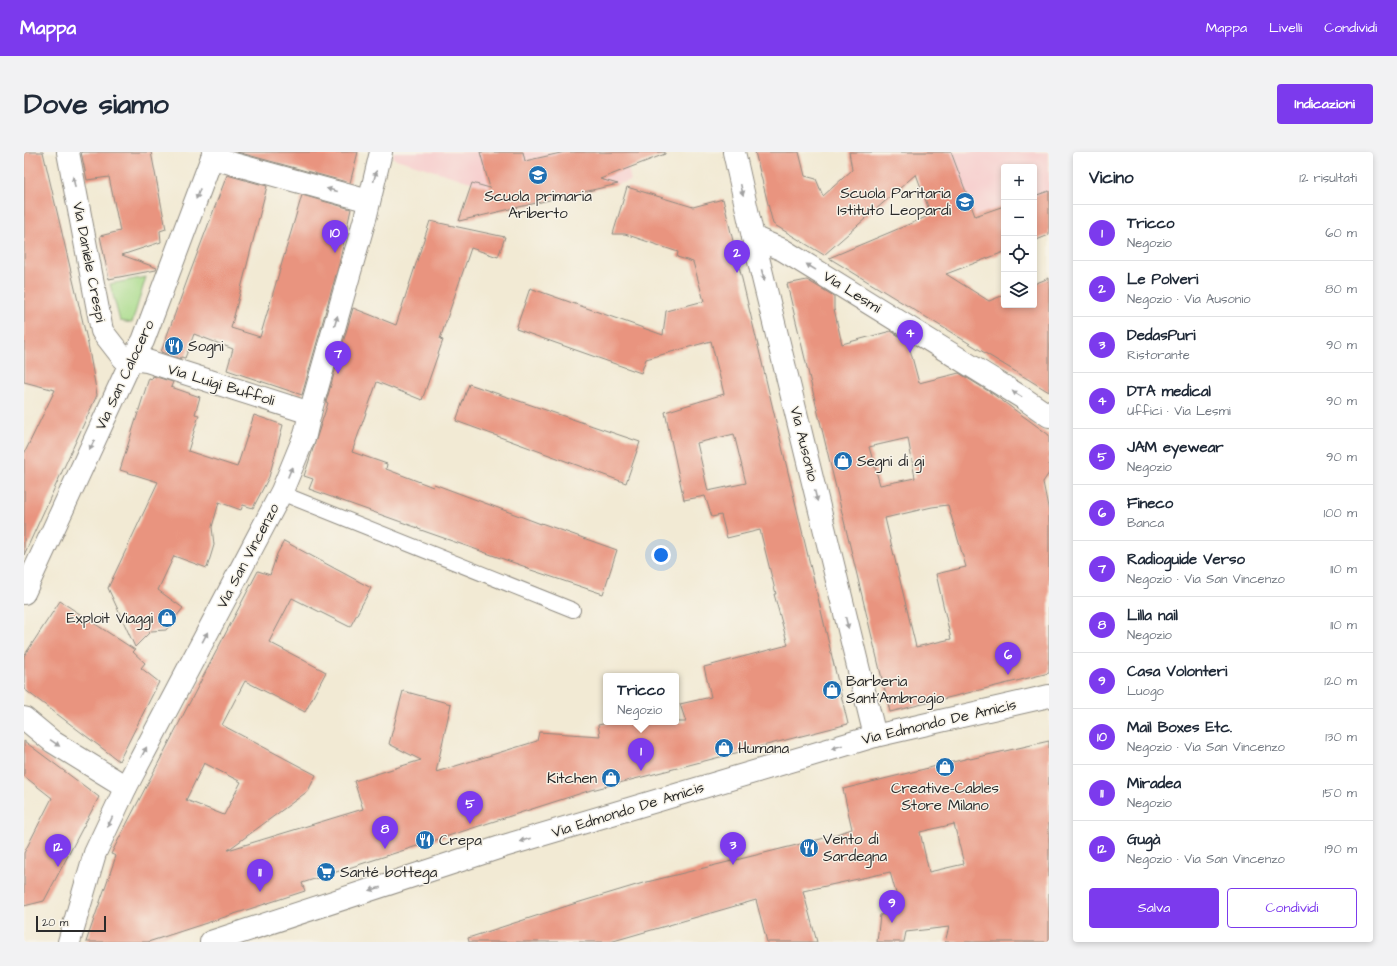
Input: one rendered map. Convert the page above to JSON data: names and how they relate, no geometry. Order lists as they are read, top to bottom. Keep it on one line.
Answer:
{"streets":{"street":["Via Daniele Crespi","Via Lesmi","Via San Calocero","Via Luigi Buffoli","Via Ausonio","Via San Vincenzo","Via Edmondo De Amicis"]},"crossings":[["Via Daniele Crespi","Via San Calocero"],["Via Daniele Crespi","Via Luigi Buffoli"],["Via Lesmi","Via Ausonio"],["Via San Calocero","Via Luigi Buffoli"],["Via Luigi Buffoli","Via San Vincenzo"],["Via Ausonio","Via Edmondo De Amicis"]],"one_way":["Via Daniele Crespi","Via Lesmi","Via San Calocero","Via Ausonio","Via Edmondo De Amicis"],"places":{"school or university":["Scuola primaria Ariberto","Scuola Paritaria Istituto Leopardi"],"restaurant":["Sogni","Crepa","Vento di Sardegna"],"shop":["Segni di gi","Exploit Viaggi","Barberia Sant'Ambrogio","Humana","Creative-Cables Store Milano","Kitchen"],"supermarket":["Santé bottega"]},"scale_bar":"20 m","page":{"header":"Mappa","nav":["Mappa","Livelli","Condividi"],"buttons":["Indicazioni",["Salva","Condividi"]],"title":"Dove siamo","heading":["Vicino","12 risultati"],"map_buttons":["+","−"],"list":[{"mark":"1","name":"Tricco","note":"Negozio","value":"60 m"},{"mark":"2","name":"Le Polveri","note":"Negozio · Via Ausonio","value":"80 m"},{"mark":"3","name":"DedasPuri","note":"Ristorante","value":"90 m"},{"mark":"4","name":"DTA medical","note":"Uffici · Via Lesmi","value":"90 m"},{"mark":"5","name":"JAM eyewear","note":"Negozio","value":"90 m"},{"mark":"6","name":"Fineco","note":"Banca","value":"100 m"},{"mark":"7","name":"Radioguide Verso","note":"Negozio · Via San Vincenzo","value":"110 m"},{"mark":"8","name":"Lilla nail","note":"Negozio","value":"110 m"},{"mark":"9","name":"Casa Volonteri","note":"Luogo","value":"120 m"},{"mark":"10","name":"Mail Boxes Etc.","note":"Negozio · Via San Vincenzo","value":"130 m"},{"mark":"11","name":"Miradea","note":"Negozio","value":"150 m"},{"mark":"12","name":"Gugà","note":"Negozio · Via San Vincenzo","value":"190 m"}],"pins":["10","2","4","7","6","1","5","8","3","12","11","9"],"popup":["Tricco","Negozio"],"scale":"20 m"}}
